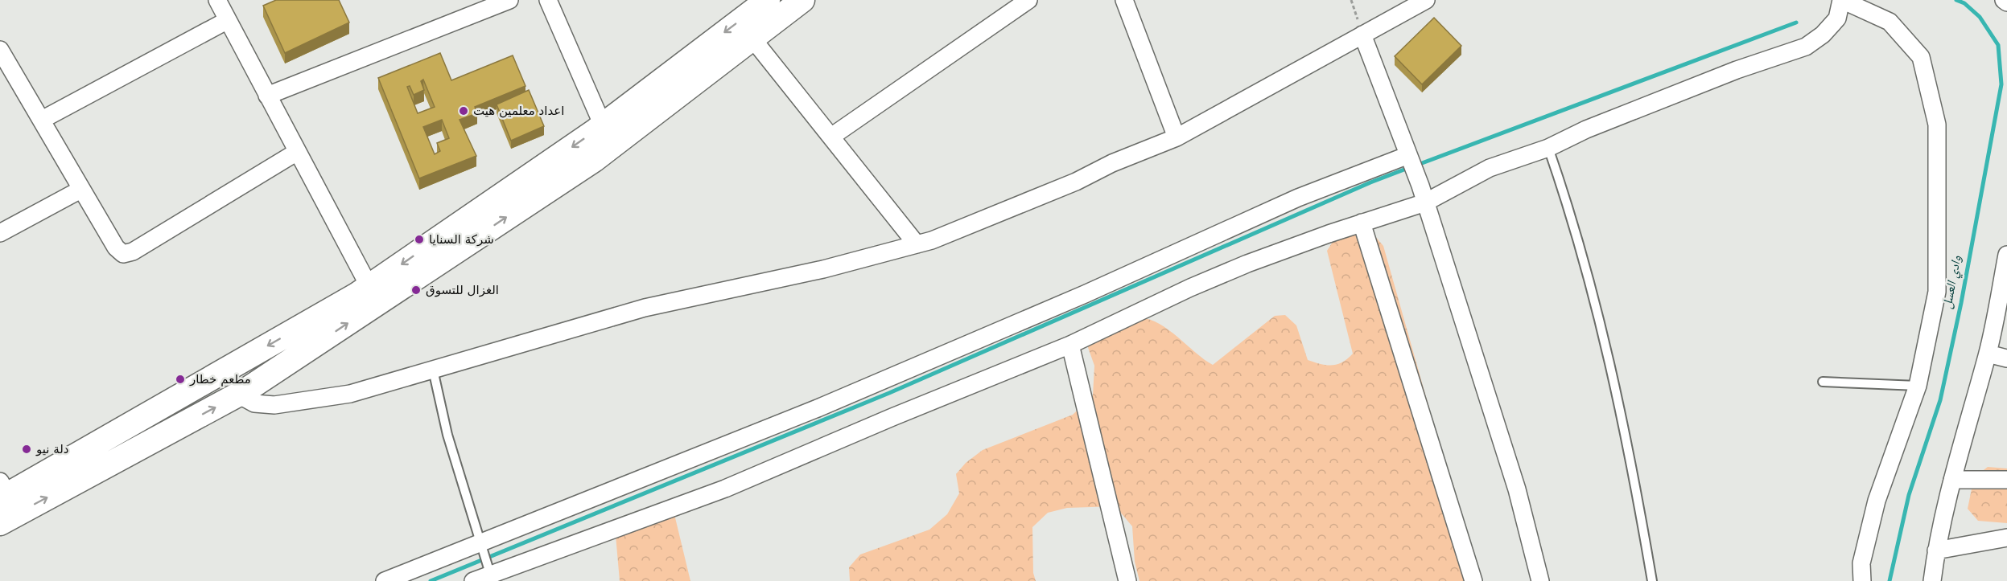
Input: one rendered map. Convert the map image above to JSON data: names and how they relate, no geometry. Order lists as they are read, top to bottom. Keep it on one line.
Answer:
{"water":["وادي العسل"],"places":["اعداد معلمين هيت","شركة السنايا","الغزال للتسوق","مطعم خطار","دلة نيو"]}
